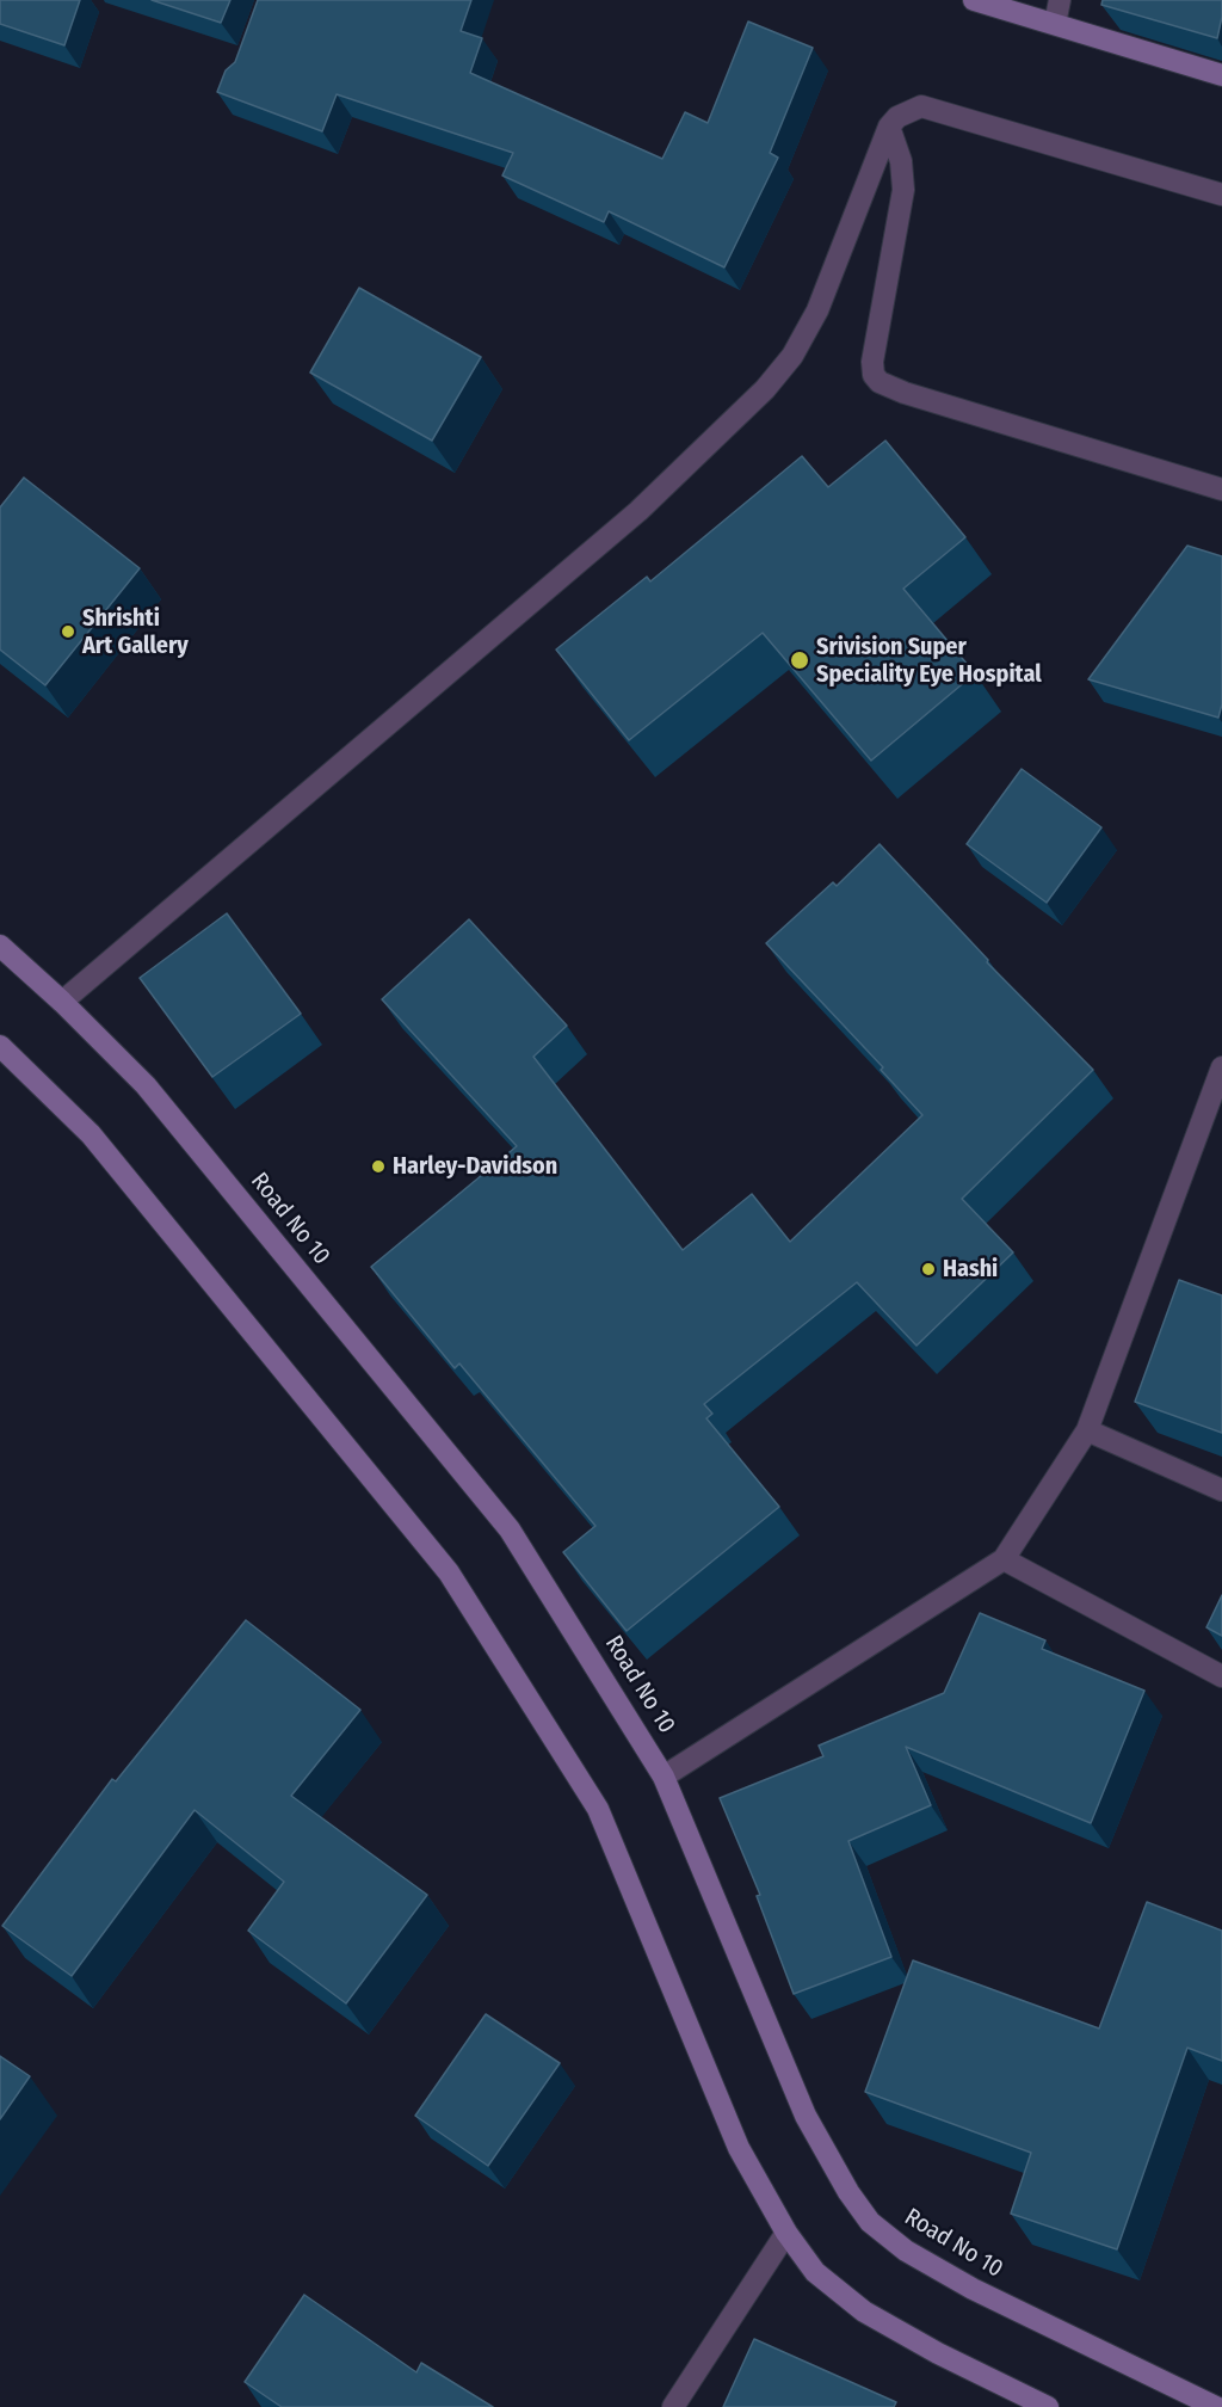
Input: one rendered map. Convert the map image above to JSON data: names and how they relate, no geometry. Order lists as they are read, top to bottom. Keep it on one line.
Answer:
{"streets":{"main road":["Road No 10"]},"places":["Shrishti Art Gallery","Srivision Super Speciality Eye Hospital","Harley-Davidson","Hashi"]}
